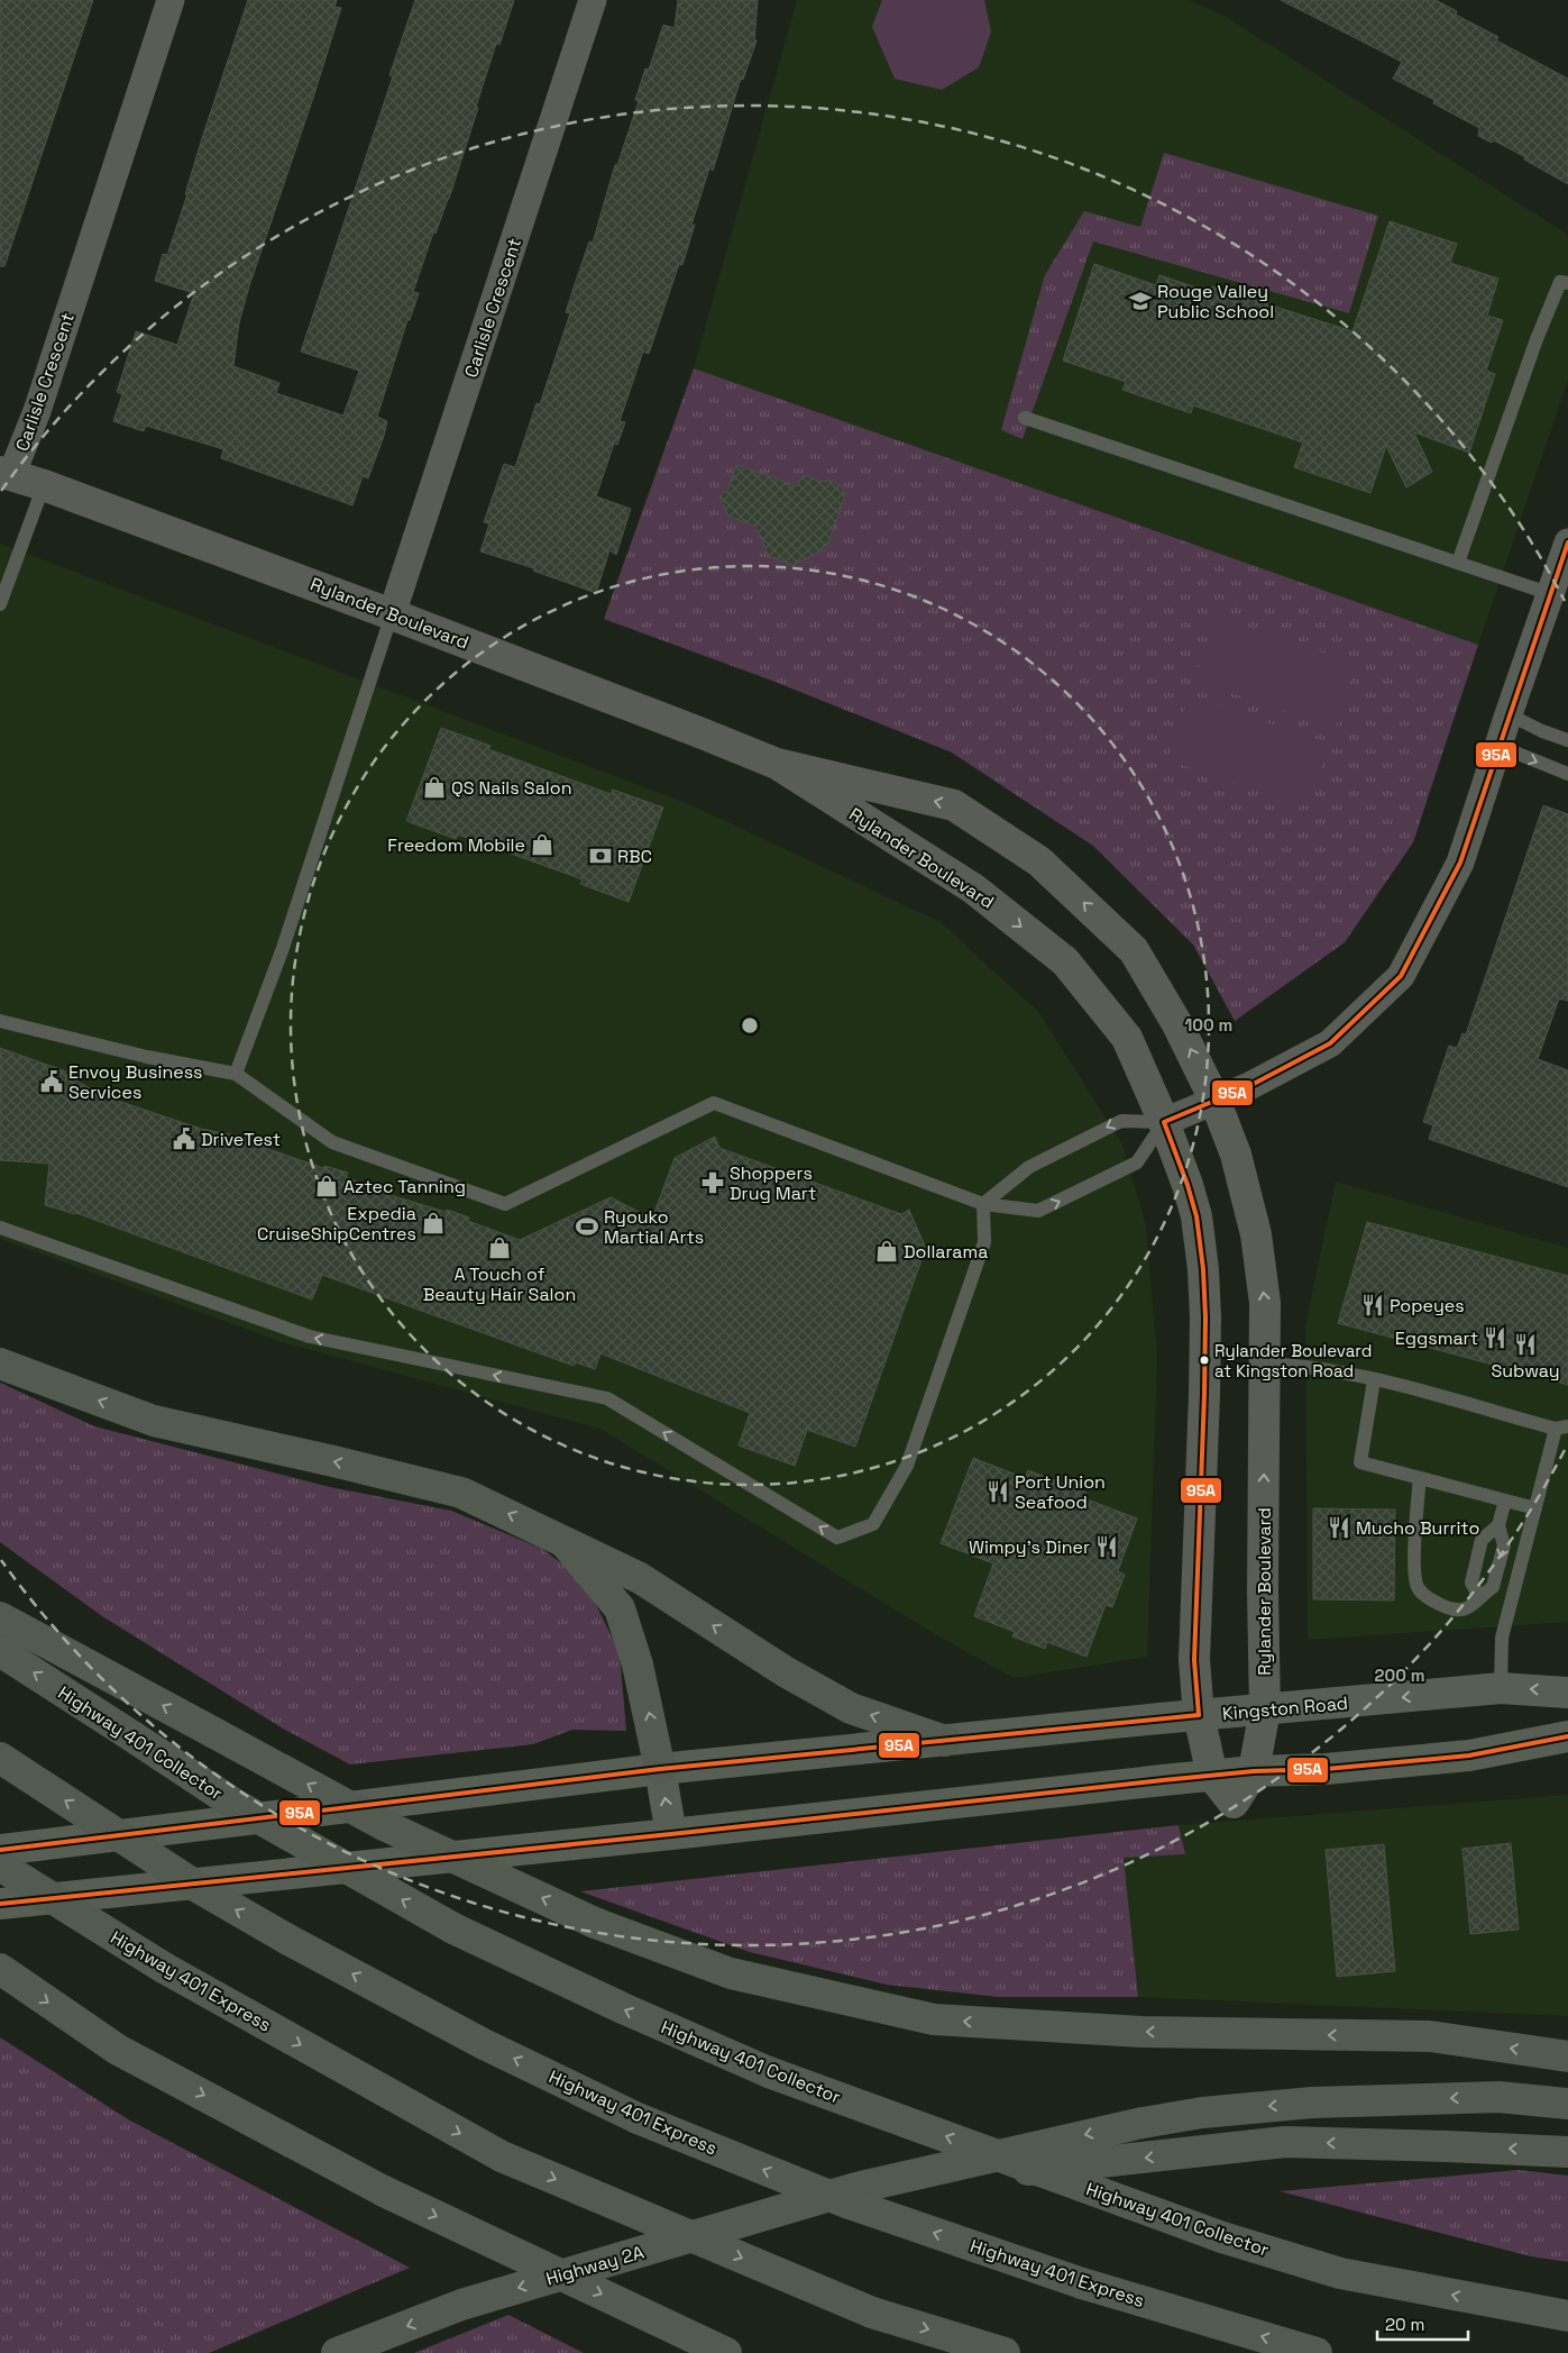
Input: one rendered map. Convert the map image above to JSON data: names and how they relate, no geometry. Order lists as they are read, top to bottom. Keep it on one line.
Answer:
{"streets":{"highway":["Highway 401 Collector","Highway 401 Express","Highway 2A"],"main road":["Kingston Road"],"street":["Carlisle Crescent","Rylander Boulevard"]},"crossings":[["Carlisle Crescent","Rylander Boulevard"],["Rylander Boulevard","Kingston Road"]],"one_way":["Highway 2A"],"places":{"school or university":["Rouge Valley Public School"],"shop":["QS Nails Salon","Freedom Mobile","Aztec Tanning","Expedia CruiseShipCentres","A Touch of Beauty Hair Salon","Dollarama"],"bank":["RBC"],"public building":["Envoy Business Services","DriveTest"],"pharmacy":["Shoppers Drug Mart"],"sports":["Ryouko Martial Arts"],"restaurant":["Popeyes","Eggsmart","Subway","Port Union Seafood","Mucho Burrito","Wimpy's Diner"],"other":["Rylander Boulevard at Kingston Road"]},"lines":["transit line 95A"],"scale_bar":"20 m","rings":["100 m","200 m"]}
